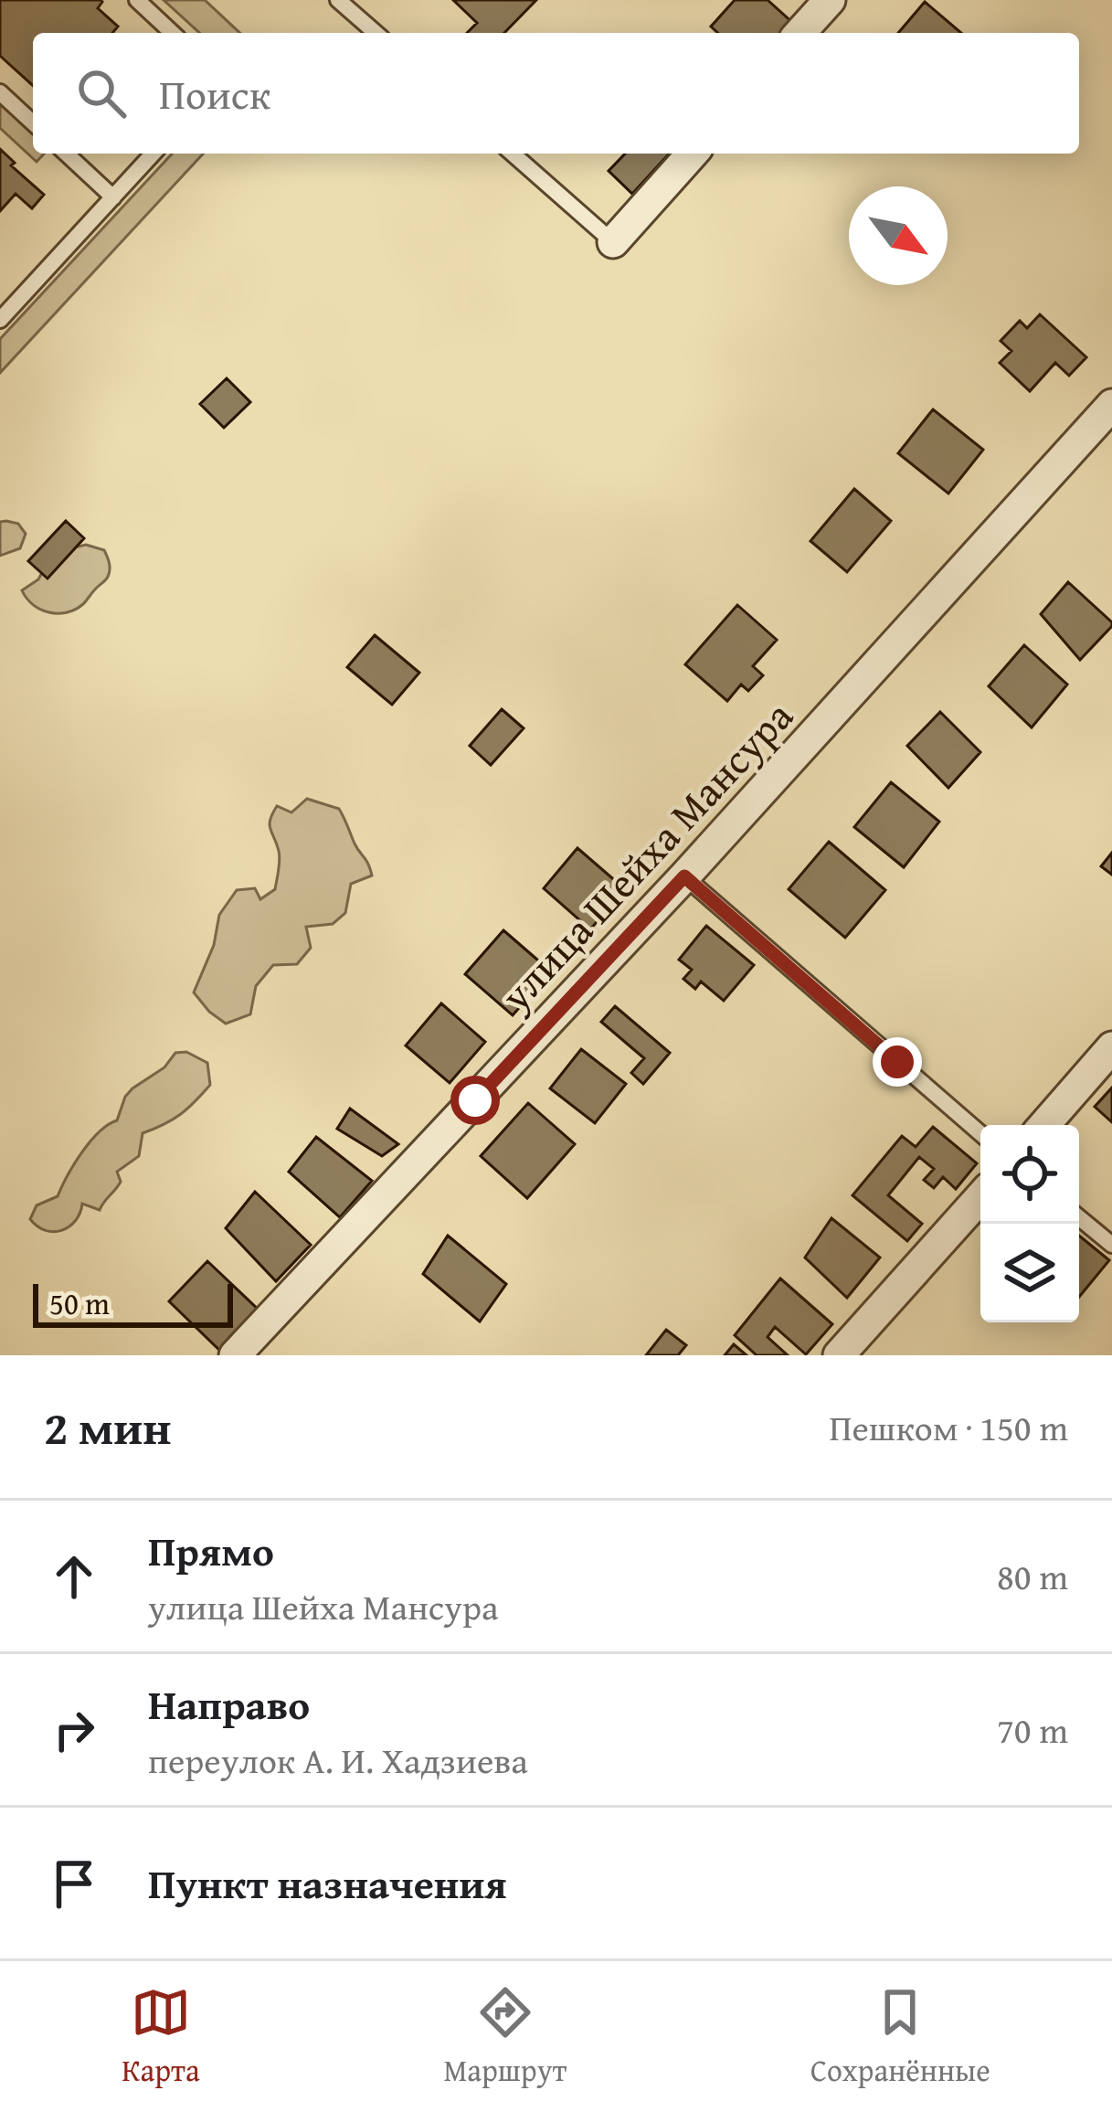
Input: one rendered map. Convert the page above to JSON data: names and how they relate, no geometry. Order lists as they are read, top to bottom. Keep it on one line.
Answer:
{"streets":{"street":["улица Шейха Мансура"]},"scale_bar":"50 m","north":"bottom right","page":{"search":"Поиск","scale":"50 m","heading":["2 мин","Пешком · 150 m"],"list":[["Прямо","улица Шейха Мансура","80 m"],["Направо","переулок А. И. Хадзиева","70 m"],"Пункт назначения"],"nav":["Карта","Маршрут","Сохранённые"]}}
